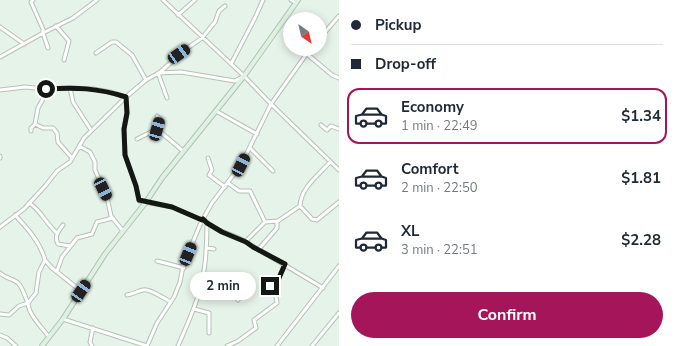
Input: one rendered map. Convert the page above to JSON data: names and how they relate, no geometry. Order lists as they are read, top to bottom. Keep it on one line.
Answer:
{"north":"bottom right","page":{"banner":["Pickup","Drop-off"],"list":[{"name":"Economy","note":"1 min · 22:49","value":"$1.34"},{"name":"Comfort","note":"2 min · 22:50","value":"$1.81"},{"name":"XL","note":"3 min · 22:51","value":"$2.28"}],"bubble":"2 min","buttons":"Confirm"}}
